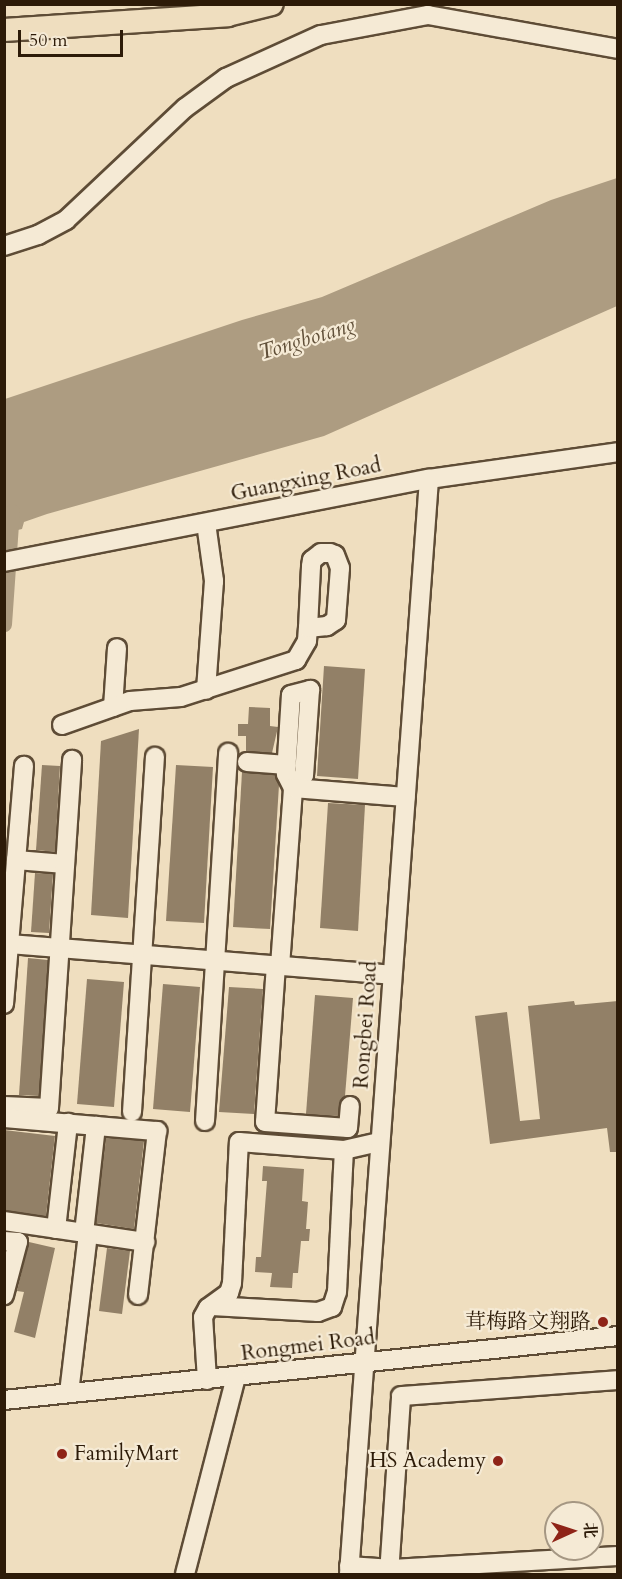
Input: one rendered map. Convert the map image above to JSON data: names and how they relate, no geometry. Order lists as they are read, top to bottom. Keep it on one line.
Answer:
{"streets":{"street":["Guangxing Road","Rongbei Road","Rongmei Road"]},"crossings":[["Guangxing Road","Rongbei Road"],["Rongbei Road","Rongmei Road"]],"water":["Tongbotang"],"places":["茸梅路文翔路","FamilyMart","HS Academy"],"scale_bar":"50 m","north":"right"}
